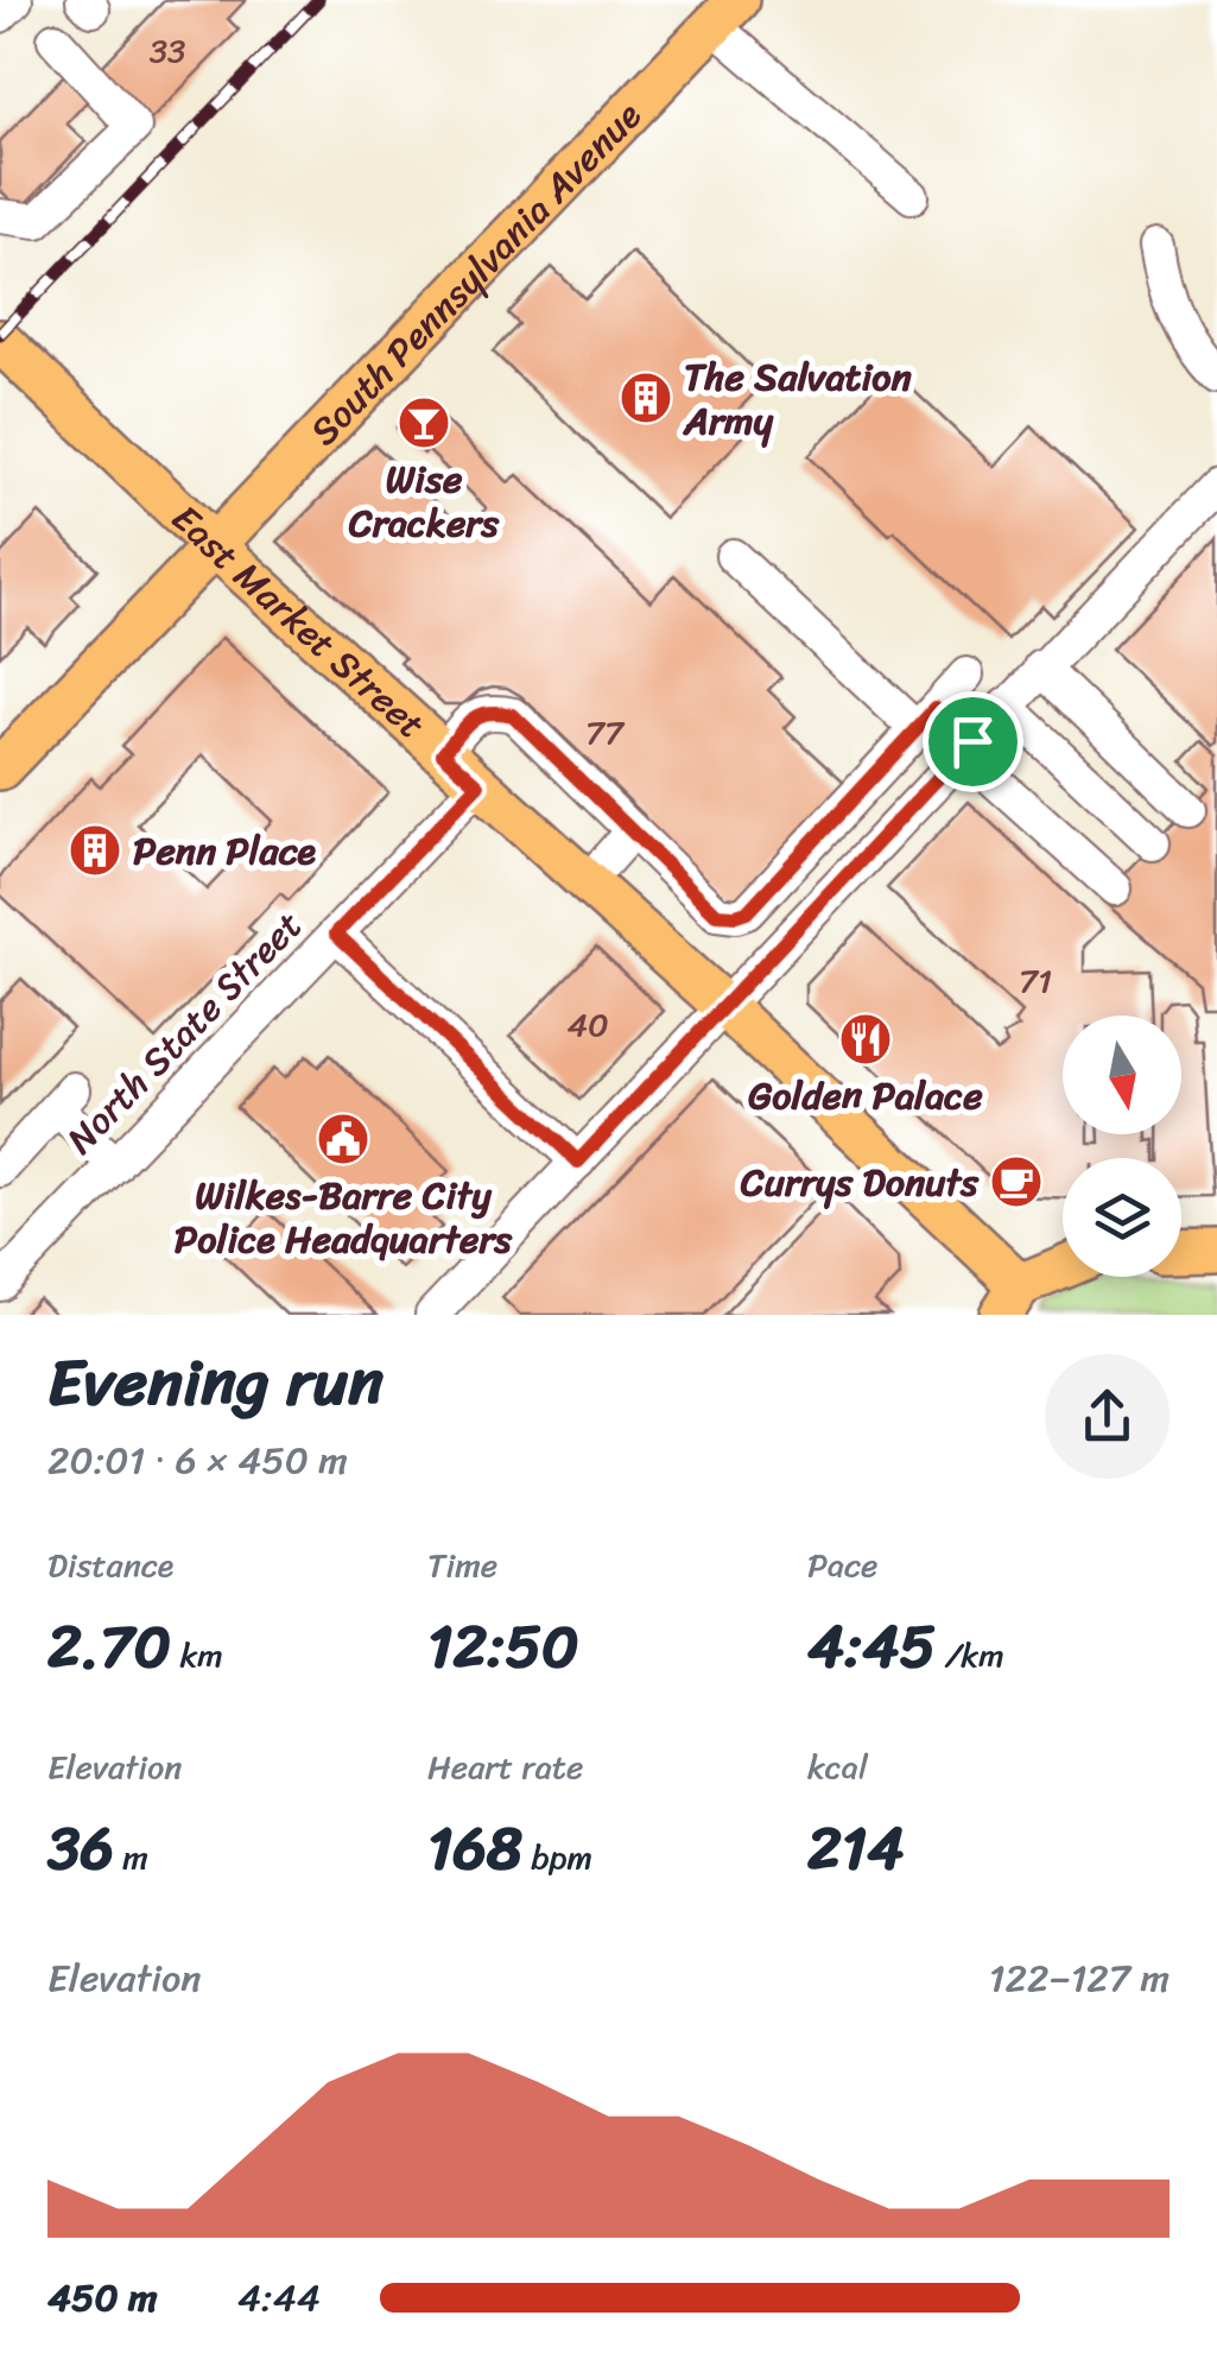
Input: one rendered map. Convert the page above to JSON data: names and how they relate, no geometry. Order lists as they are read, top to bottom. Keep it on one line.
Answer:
{"streets":{"main road":["South Pennsylvania Avenue","East Market Street"],"street":["North State Street"]},"crossings":[["South Pennsylvania Avenue","East Market Street"],["East Market Street","North State Street"]],"places":{"building":["The Salvation Army","Penn Place"],"bar":["Wise Crackers"],"restaurant":["Golden Palace"],"public building":["Wilkes-Barre City Police Headquarters"],"cafe":["Currys Donuts"]},"house_numbers":["33","77","71","40"],"north":"bottom","page":{"heading":["Evening run","20:01 · 6 × 450 m"],"stats":[["Distance","2.70 km"],["Time","12:50"],["Pace","4:45 /km"],["Elevation","36 m"],["Heart rate","168 bpm"],["kcal","214"]],"chart":["Elevation","122–127 m"],"list":[{"name":"450 m","note":"4:44"}]}}
